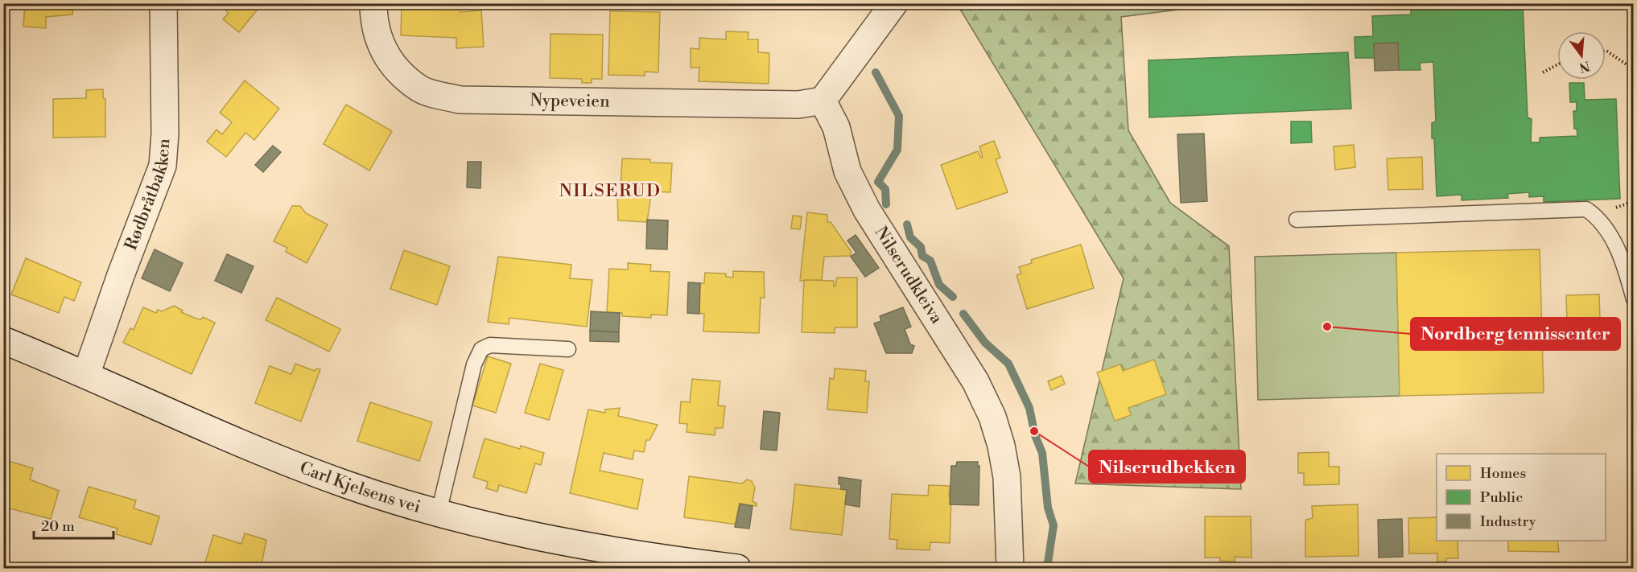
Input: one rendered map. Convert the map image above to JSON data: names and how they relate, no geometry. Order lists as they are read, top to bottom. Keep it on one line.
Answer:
{"streets":{"street":["Nypeveien","Rødbråtbakken","Nilserudkleiva","Carl Kjelsens vei"]},"crossings":[["Nypeveien","Nilserudkleiva"],["Rødbråtbakken","Carl Kjelsens vei"]],"districts":["NILSERUD"],"places":["Nordberg tennissenter","Nilserudbekken"],"legend":["Homes","Public","Industry"],"scale_bar":"20 m","north":"bottom"}
